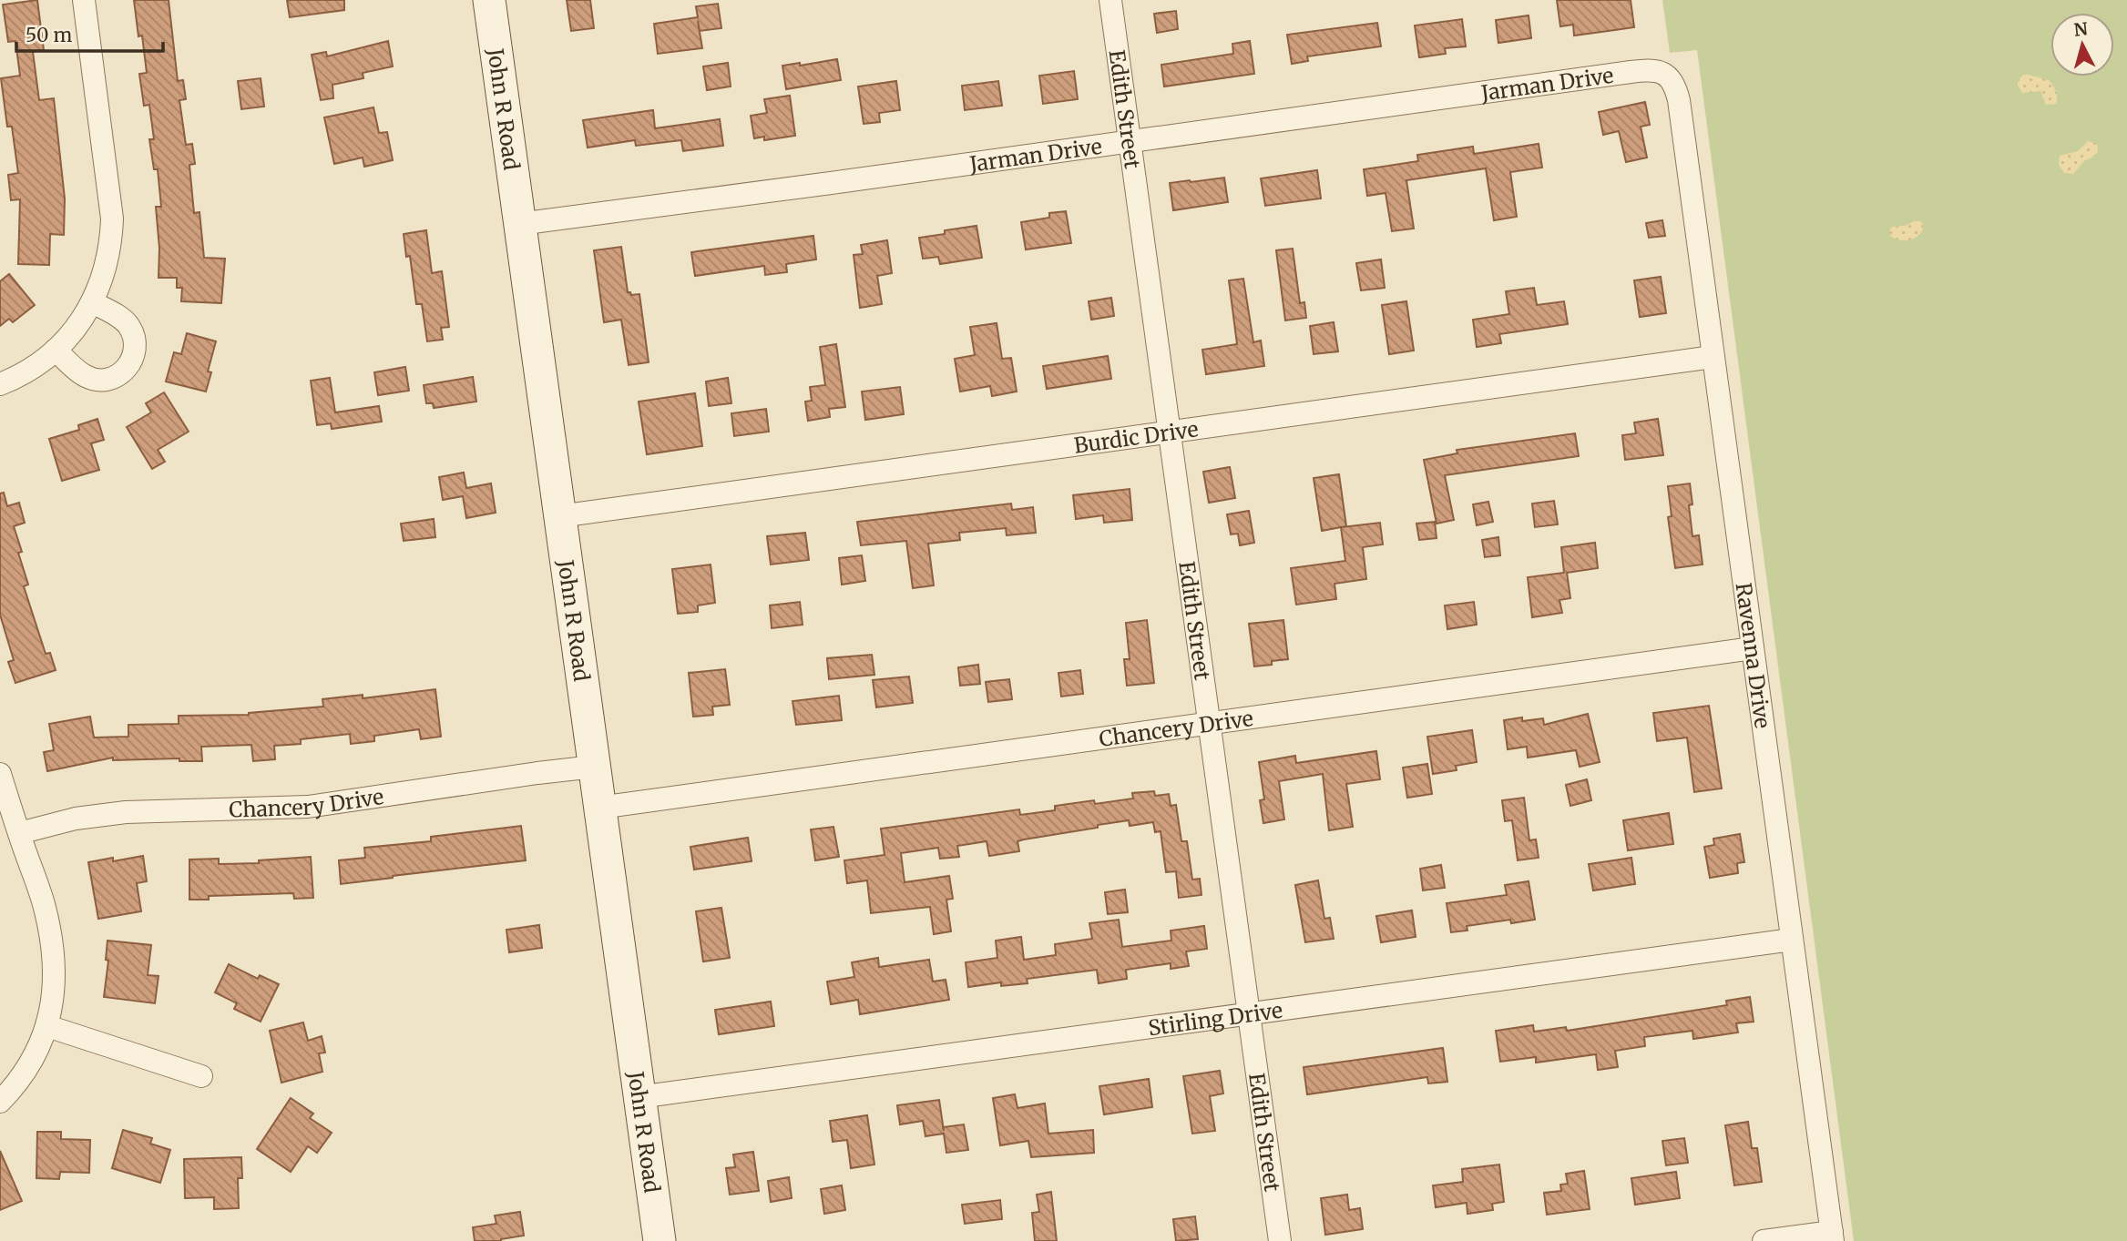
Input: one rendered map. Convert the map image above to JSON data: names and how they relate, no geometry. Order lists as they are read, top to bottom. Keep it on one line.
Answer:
{"streets":{"main road":["John R Road"],"street":["Jarman Drive","Edith Street","Burdic Drive","Ravenna Drive","Chancery Drive","Stirling Drive"]},"crossings":[["Jarman Drive","John R Road"],["Jarman Drive","Edith Street"],["Jarman Drive","Ravenna Drive"],["John R Road","Burdic Drive"],["John R Road","Chancery Drive"],["John R Road","Stirling Drive"],["Edith Street","Burdic Drive"],["Edith Street","Chancery Drive"],["Edith Street","Stirling Drive"],["Burdic Drive","Ravenna Drive"],["Ravenna Drive","Chancery Drive"],["Ravenna Drive","Stirling Drive"]],"scale_bar":"50 m","north":"top"}
